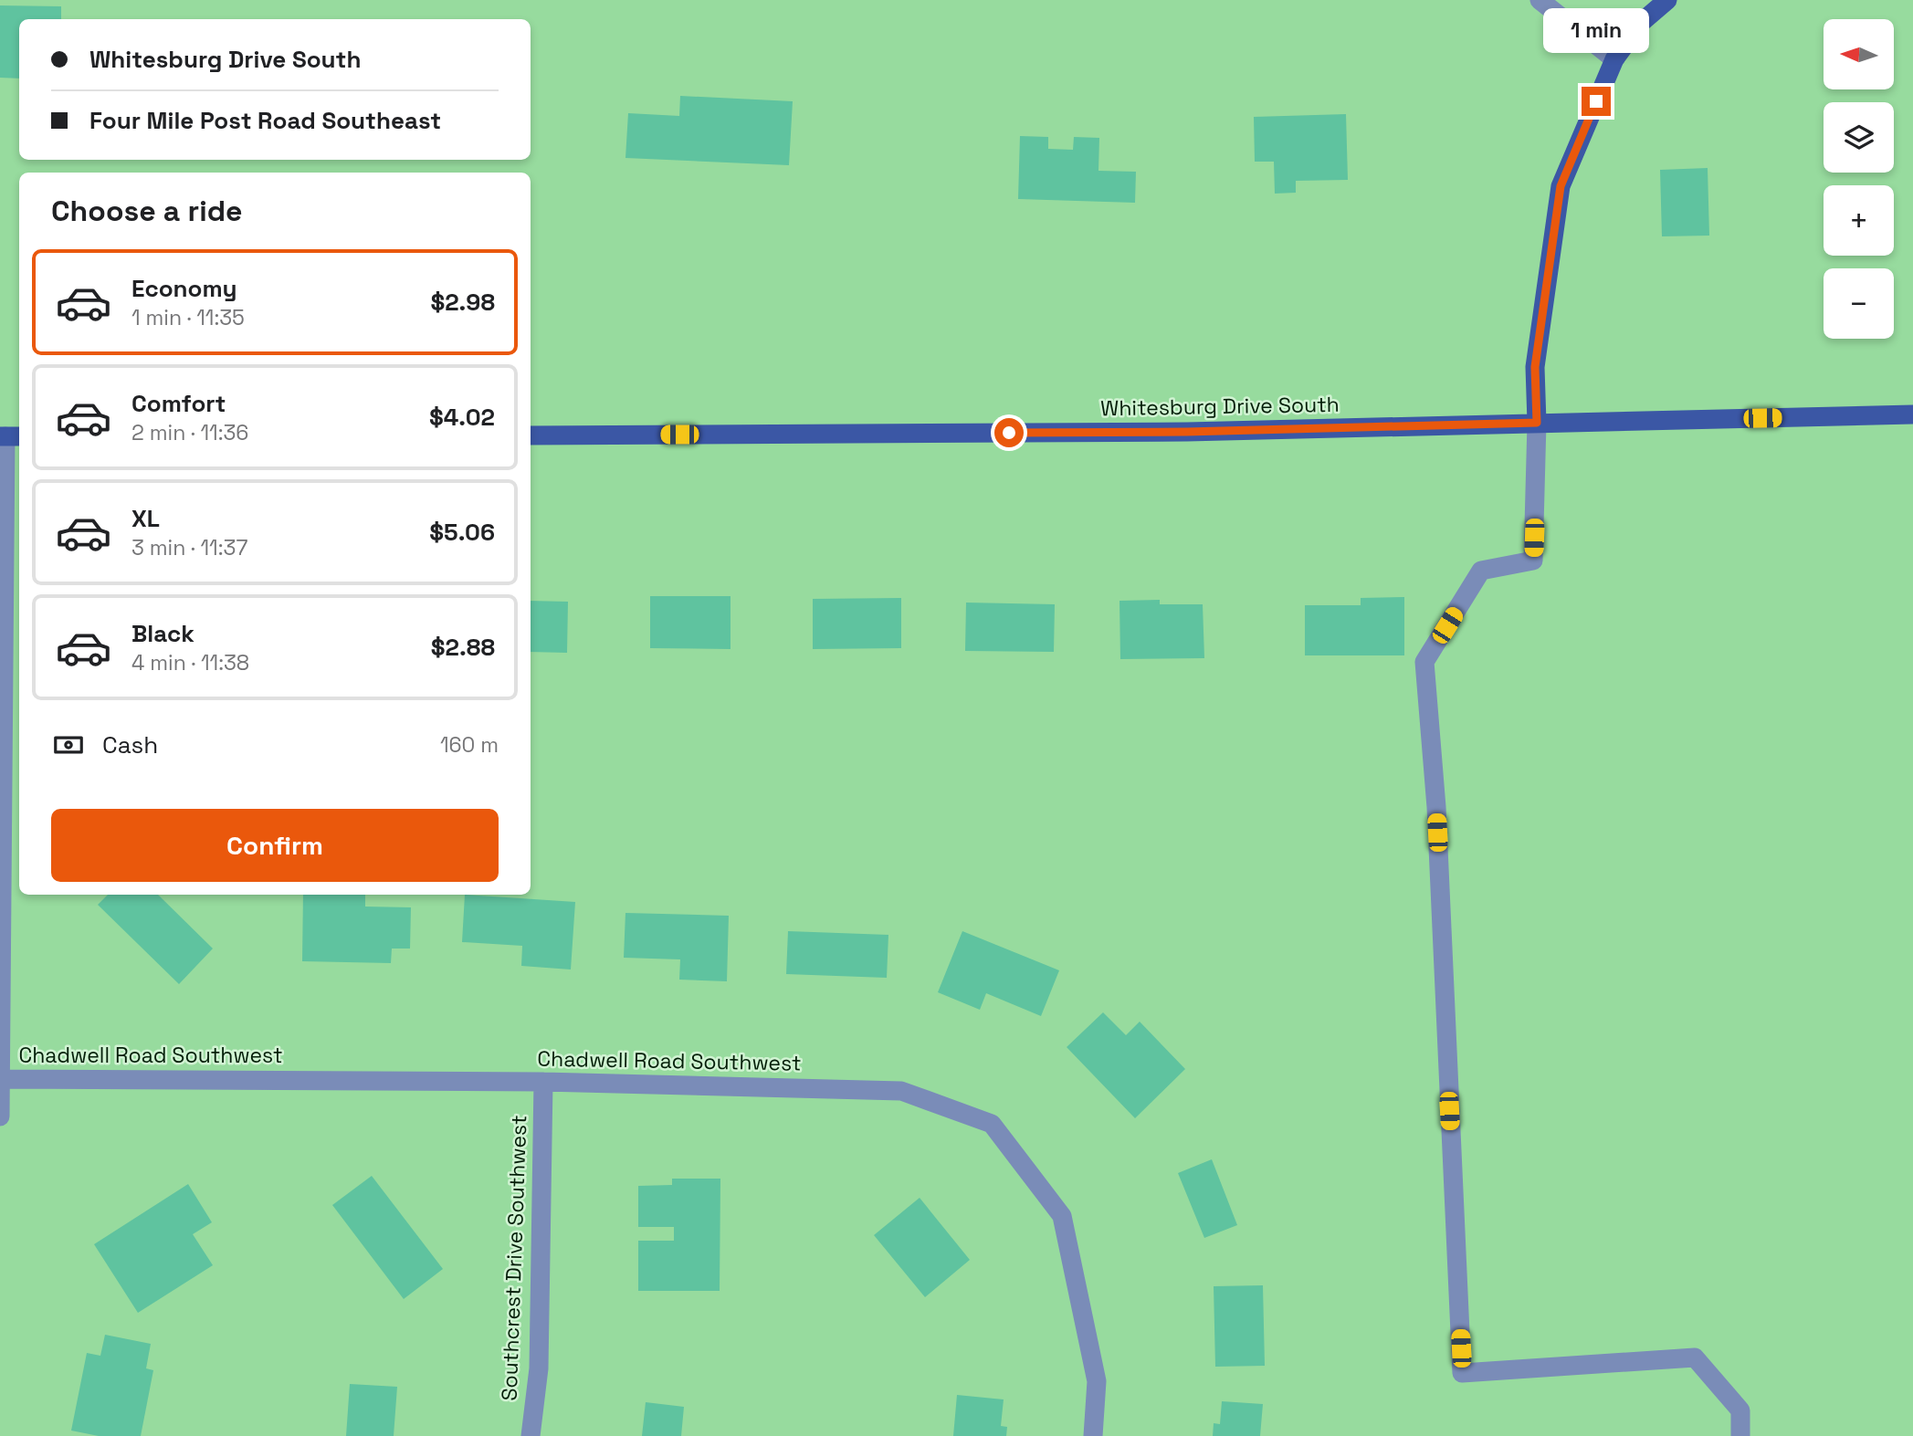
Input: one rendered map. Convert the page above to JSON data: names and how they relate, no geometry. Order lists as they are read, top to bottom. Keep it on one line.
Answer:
{"streets":{"main road":["Whitesburg Drive South"],"street":["Chadwell Road Southwest","Southcrest Drive Southwest"]},"crossings":[["Chadwell Road Southwest","Southcrest Drive Southwest"]],"north":"left","page":{"bubble":"1 min","map_buttons":["+","−"],"banner":["Whitesburg Drive South","Four Mile Post Road Southeast"],"heading":"Choose a ride","list":[{"name":"Economy","note":"1 min · 11:35","value":"$2.98"},{"name":"Comfort","note":"2 min · 11:36","value":"$4.02"},{"name":"XL","note":"3 min · 11:37","value":"$5.06"},{"name":"Black","note":"4 min · 11:38","value":"$2.88"}],"pay":["Cash","160 m"],"buttons":"Confirm"}}
